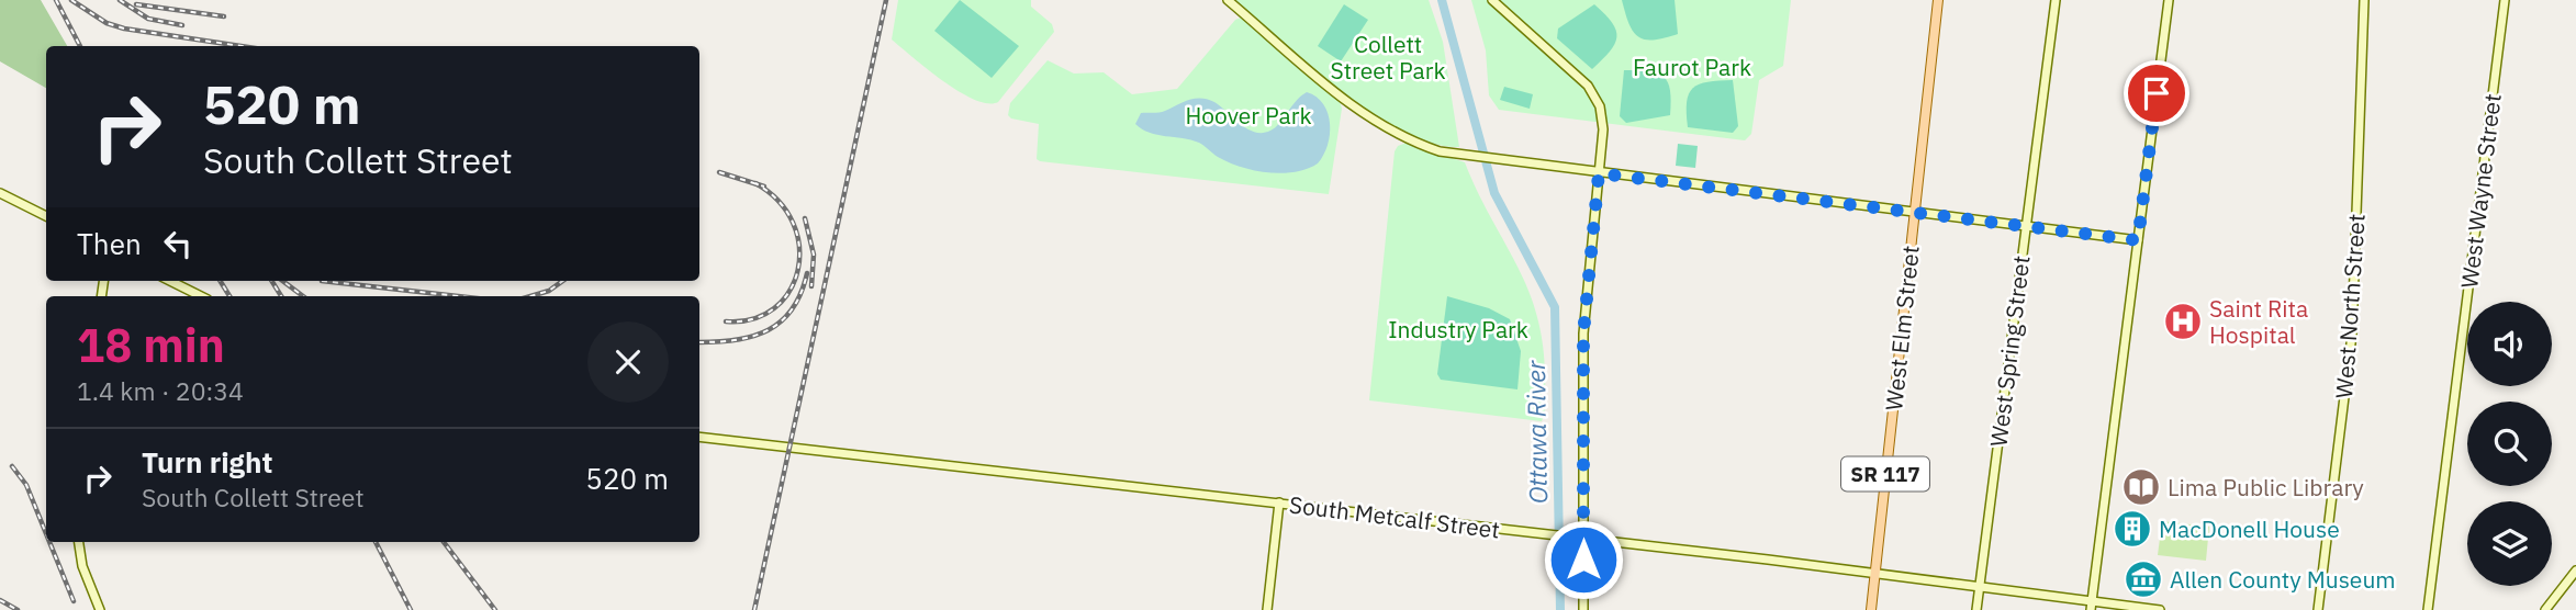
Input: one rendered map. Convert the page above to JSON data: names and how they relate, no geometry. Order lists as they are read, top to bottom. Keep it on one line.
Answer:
{"streets":{"main road":["West Elm Street","SR 117"],"street":["West Wayne Street","West North Street","West Spring Street","South Metcalf Street"]},"crossings":[["West Elm Street","South Metcalf Street"],["West Spring Street","South Metcalf Street"]],"water":["Ottawa River"],"parks":["Collett Street Park","Faurot Park","Hoover Park","Industry Park"],"places":{"hospital":["Saint Rita Hospital"],"library":["Lima Public Library"],"building":["MacDonell House"],"museum":["Allen County Museum"]},"page":{"turn":["520 m","South Collett Street"],"then":"Then","heading":["18 min","1.4 km · 20:34"],"list":[{"name":"Turn right","note":"South Collett Street","value":"520 m"}]}}
